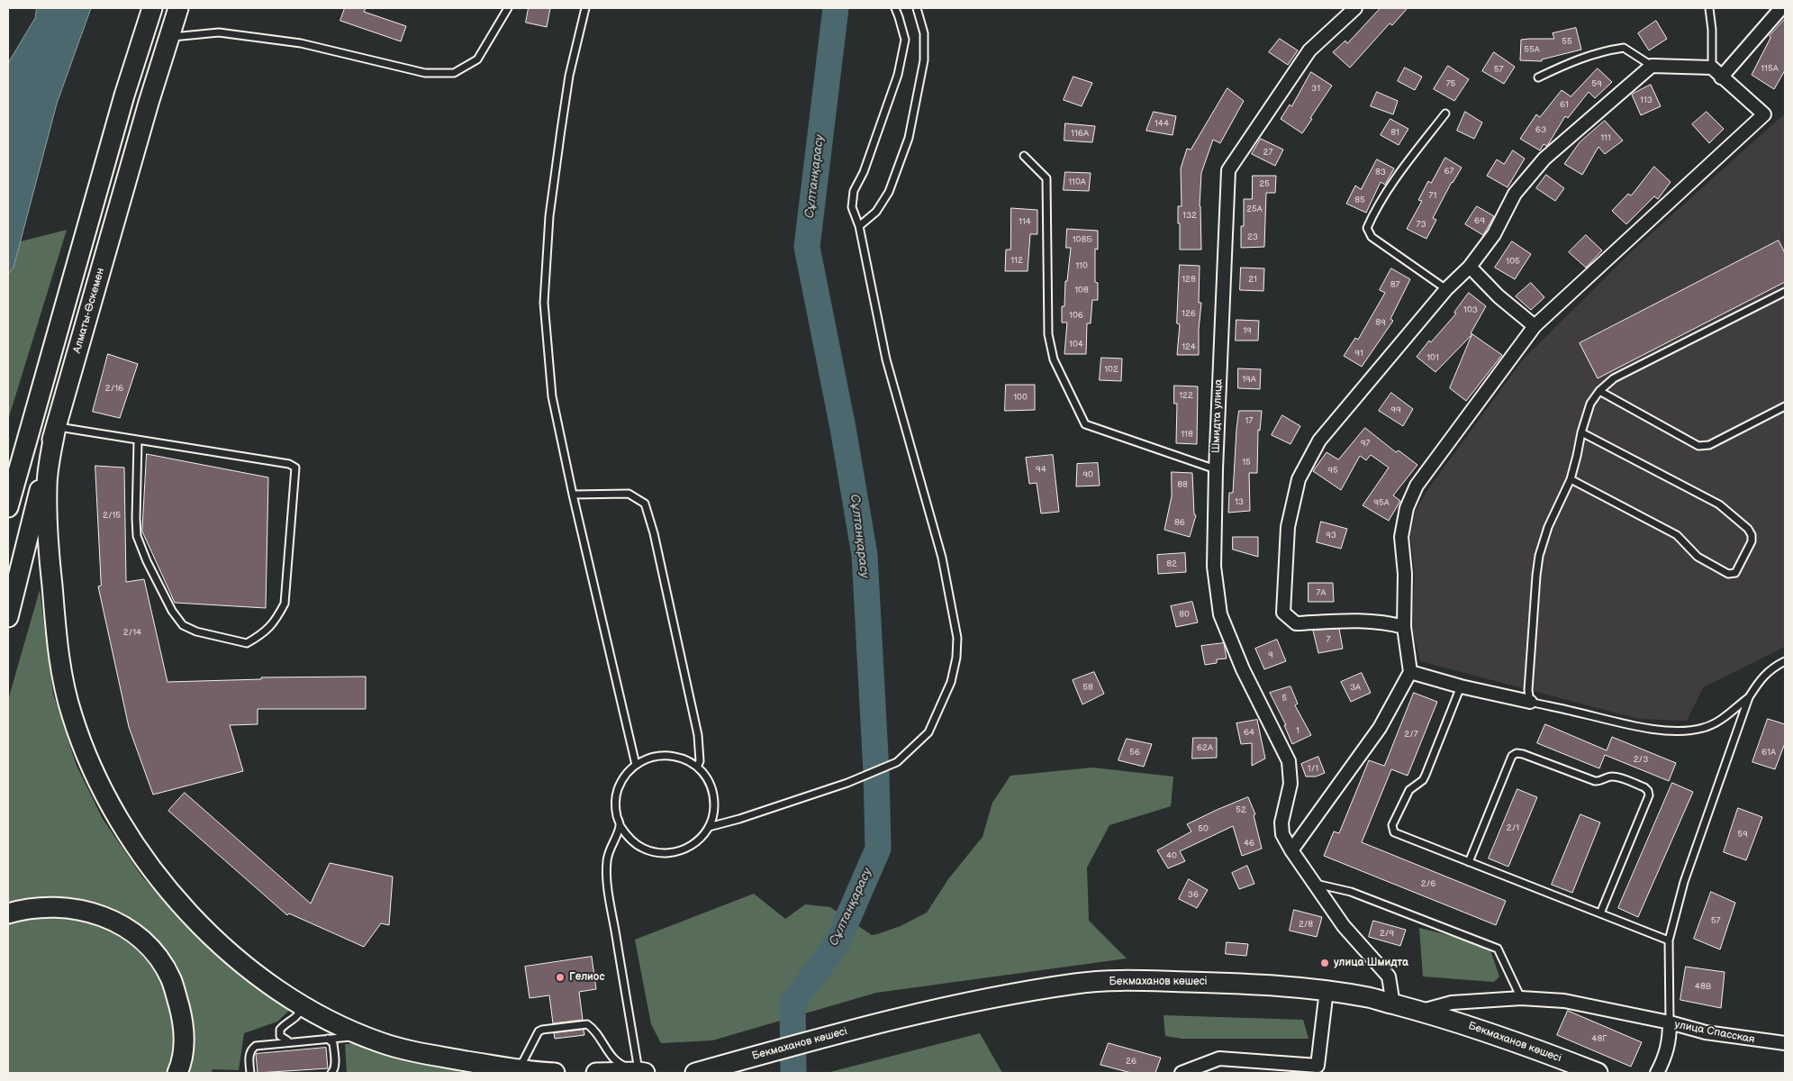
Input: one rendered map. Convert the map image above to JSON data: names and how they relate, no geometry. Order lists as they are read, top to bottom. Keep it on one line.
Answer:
{"streets":{"main road":["Алматы-Өскемен","Бекмаханов көшесі"],"street":["Шмидта улица","улица Спасская"]},"water":["Сұлтанқарасу"],"places":["улица Шмидта","Гелиос"],"house_numbers":["55","55А","115А","57","75","59","31","113","61","144","63","81","116А","111","27","67","83","110А","25","71","85","25А","132","69","114","73","23","108Б","112","105","110","128","21","87","108","103","126","106","89","19","104","124","91","101","102","19А","2/16","122","100","99","17","118","97","15","94","95","90","88","13","95А","2/15","86","93","82","7А","80","2/14","7","9","58","3А","5","1","64","2/7","62А","56","61А","2/3","1/1","52","2/1","50","59","46","40","2/6","36","57","2/8","2/9","48В","48Г","26"]}
